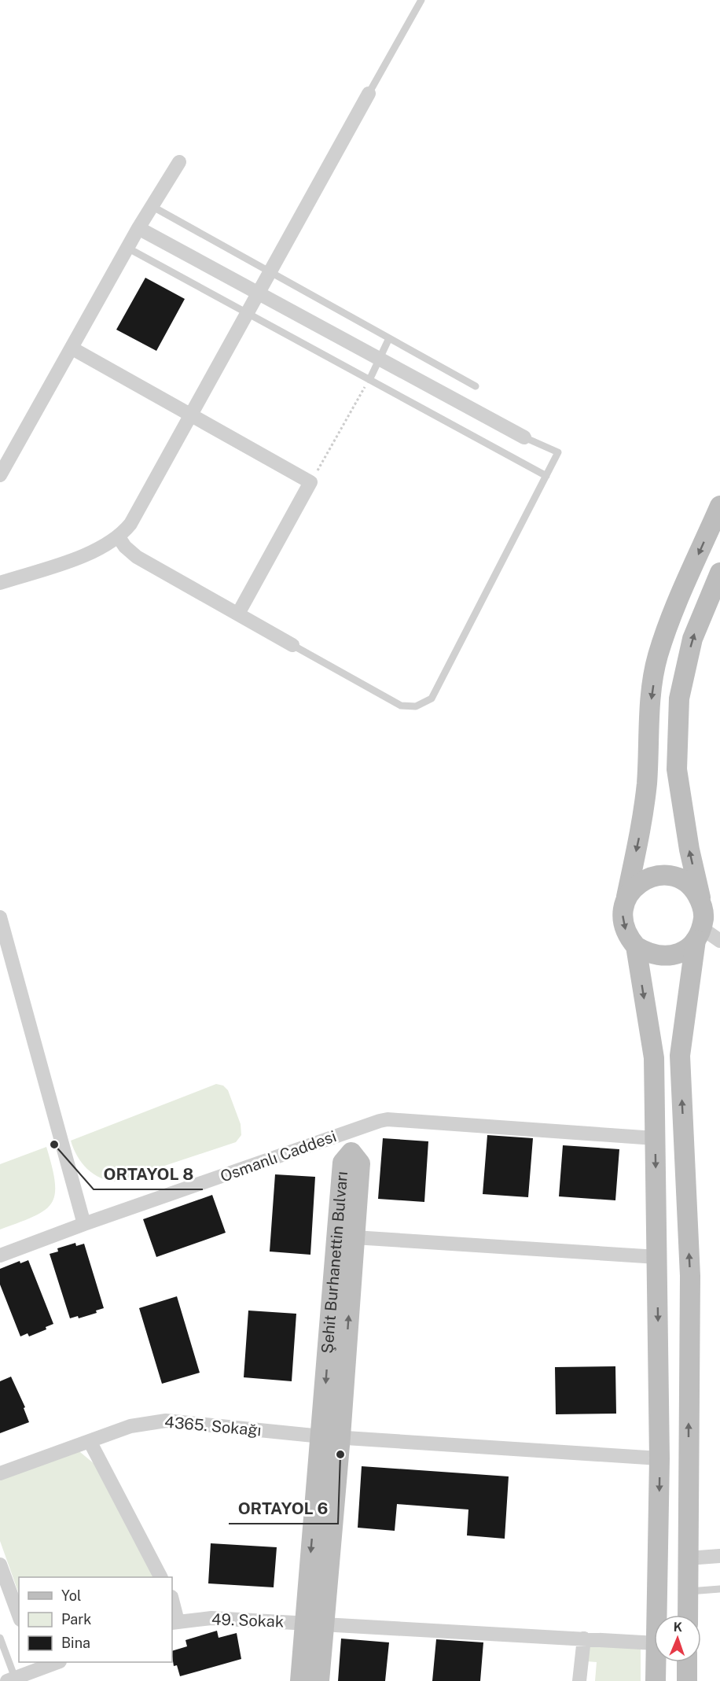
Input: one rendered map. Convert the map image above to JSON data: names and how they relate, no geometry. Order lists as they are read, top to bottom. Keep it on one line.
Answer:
{"streets":{"street":["Osmanlı Caddesi","Şehit Burhanettin Bulvarı","4365. Sokağı","49. Sokak"]},"crossings":[["Osmanlı Caddesi","Şehit Burhanettin Bulvarı"],["Şehit Burhanettin Bulvarı","4365. Sokağı"],["Şehit Burhanettin Bulvarı","49. Sokak"]],"places":["ORTAYOL 8","ORTAYOL 6"],"legend":["Yol","Park","Bina"],"north":"top"}
